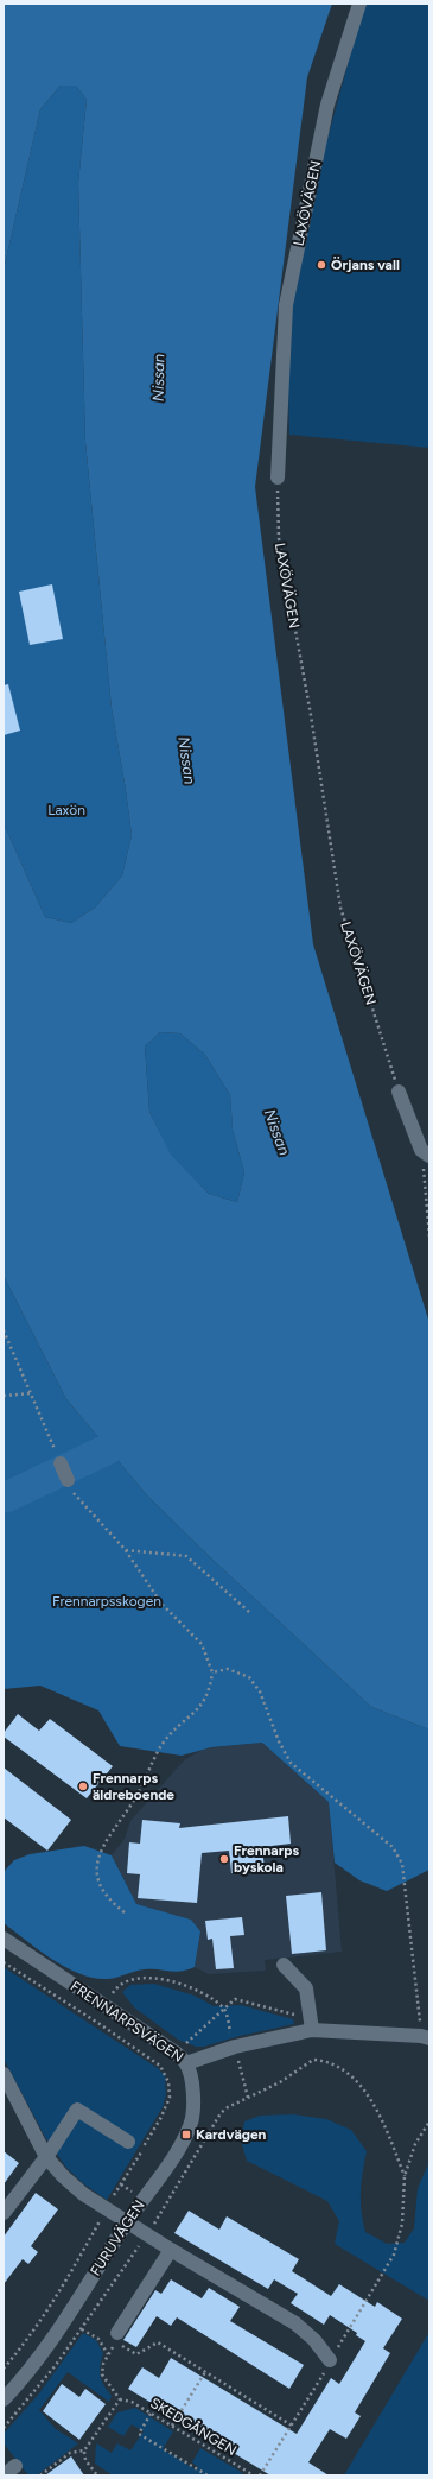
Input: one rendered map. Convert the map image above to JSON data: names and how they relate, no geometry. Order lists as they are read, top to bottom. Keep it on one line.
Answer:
{"streets":{"street":["LAXÖVÄGEN","FRENNARPSVÄGEN","FURUVÄGEN"],"path":["SKEDGÅNGEN"]},"crossings":[["FRENNARPSVÄGEN","FURUVÄGEN"]],"water":["Nissan"],"parks":["Laxön","Frennarpsskogen"],"places":{"other":["Örjans vall","Frennarps äldreboende","Frennarps byskola"],"transit":["Kardvägen"]}}
